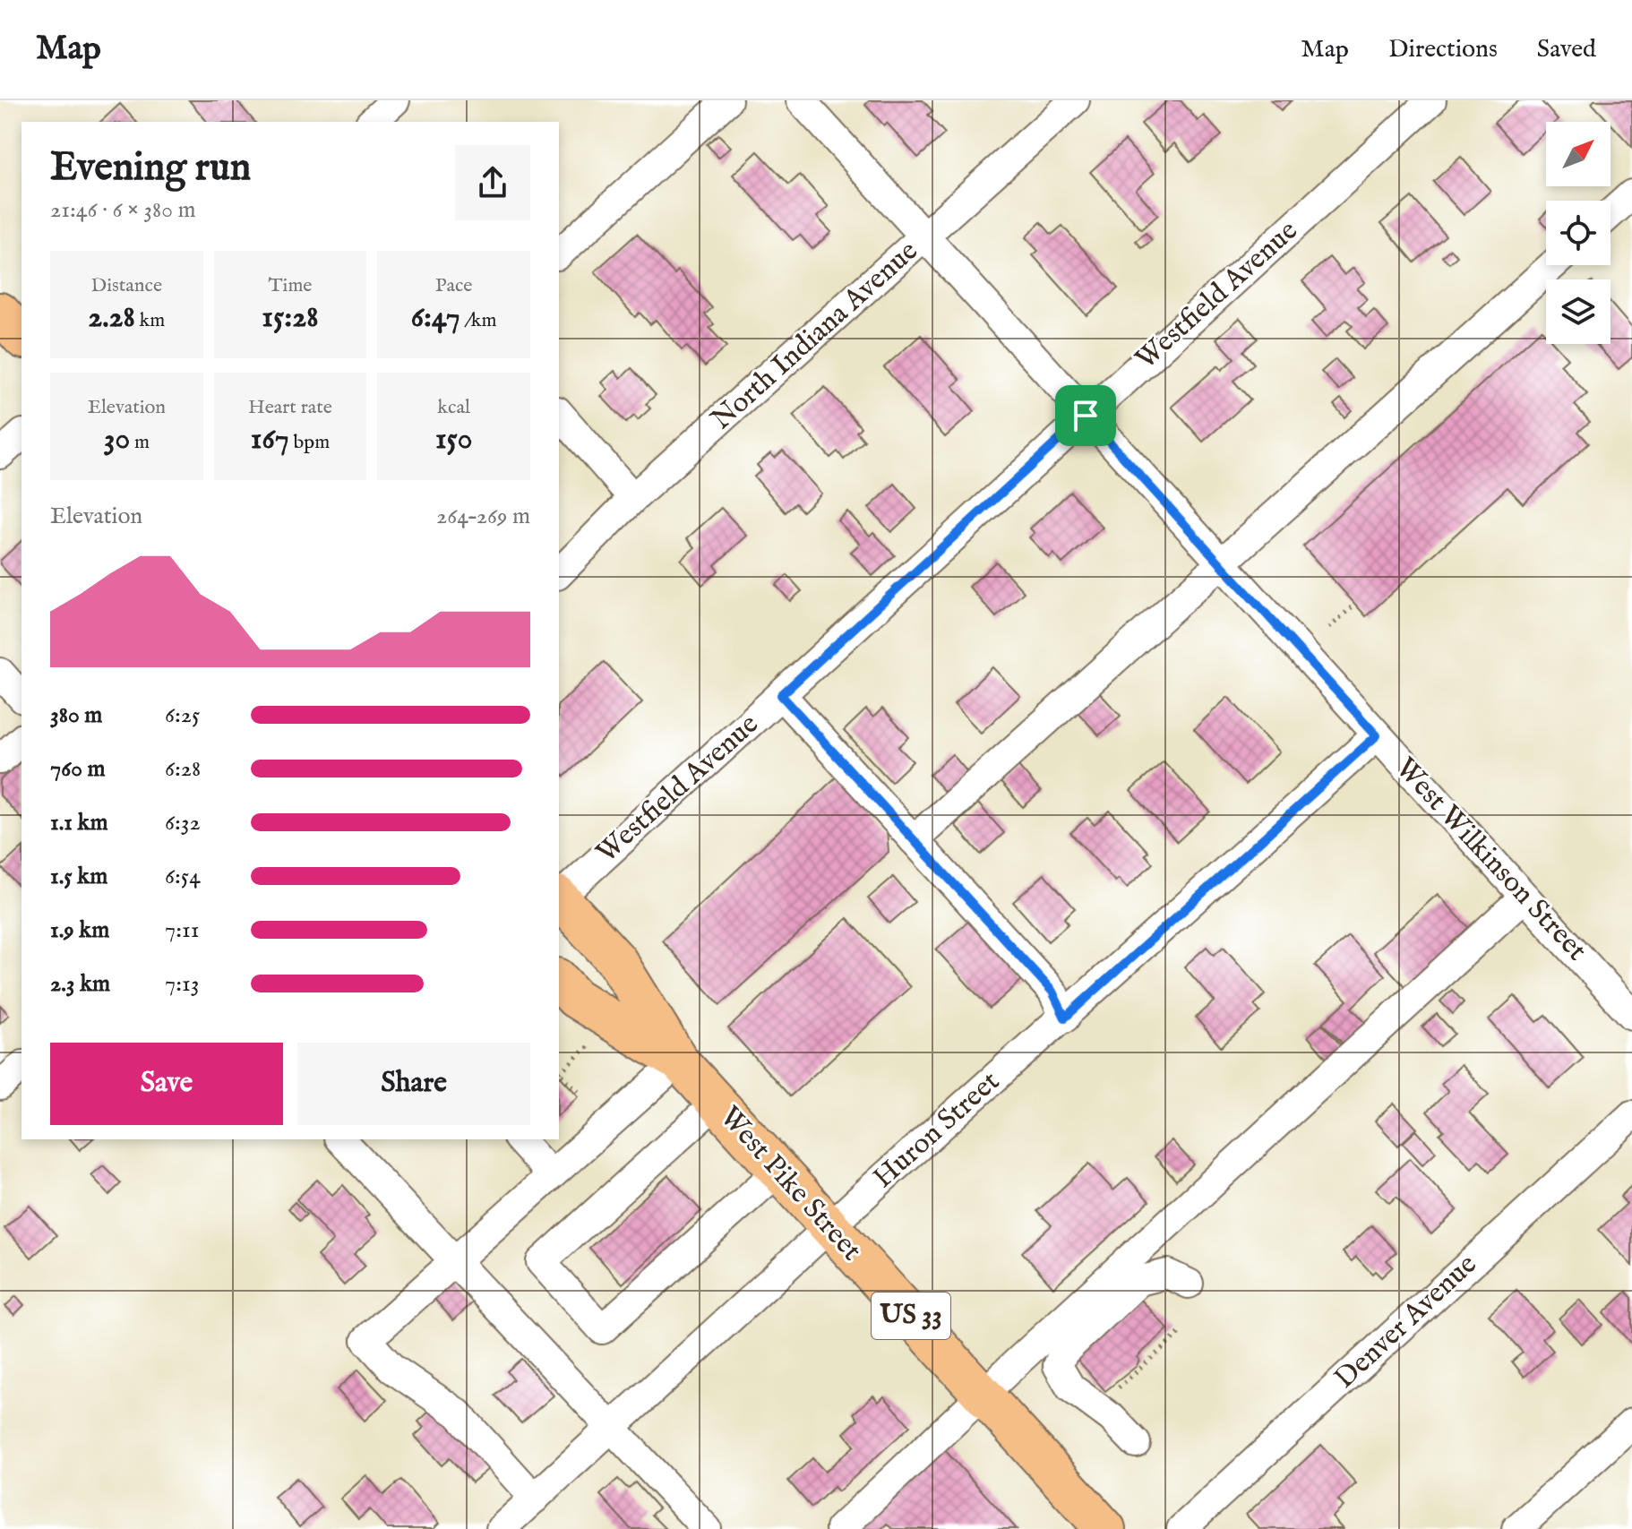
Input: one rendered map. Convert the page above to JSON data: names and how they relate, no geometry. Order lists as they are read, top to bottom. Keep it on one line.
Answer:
{"streets":{"highway":["West Pike Street","US 33"],"street":["Westfield Avenue","North Indiana Avenue","West Wilkinson Street","Huron Street","Denver Avenue"]},"crossings":[["Westfield Avenue","West Wilkinson Street"],["North Indiana Avenue","West Wilkinson Street"],["West Wilkinson Street","Huron Street"],["Huron Street","West Pike Street"]],"north":"top right","page":{"header":"Map","nav":["Map","Directions","Saved"],"heading":["Evening run","21:46 · 6 × 380 m"],"stats":[["Distance","2.28 km"],["Time","15:28"],["Pace","6:47 /km"],["Elevation","30 m"],["Heart rate","167 bpm"],["kcal","150"]],"chart":["Elevation","264–269 m"],"list":[{"name":"380 m","note":"6:25"},{"name":"760 m","note":"6:28"},{"name":"1.1 km","note":"6:32"},{"name":"1.5 km","note":"6:54"},{"name":"1.9 km","note":"7:11"},{"name":"2.3 km","note":"7:13"}],"buttons":["Save","Share"]}}
